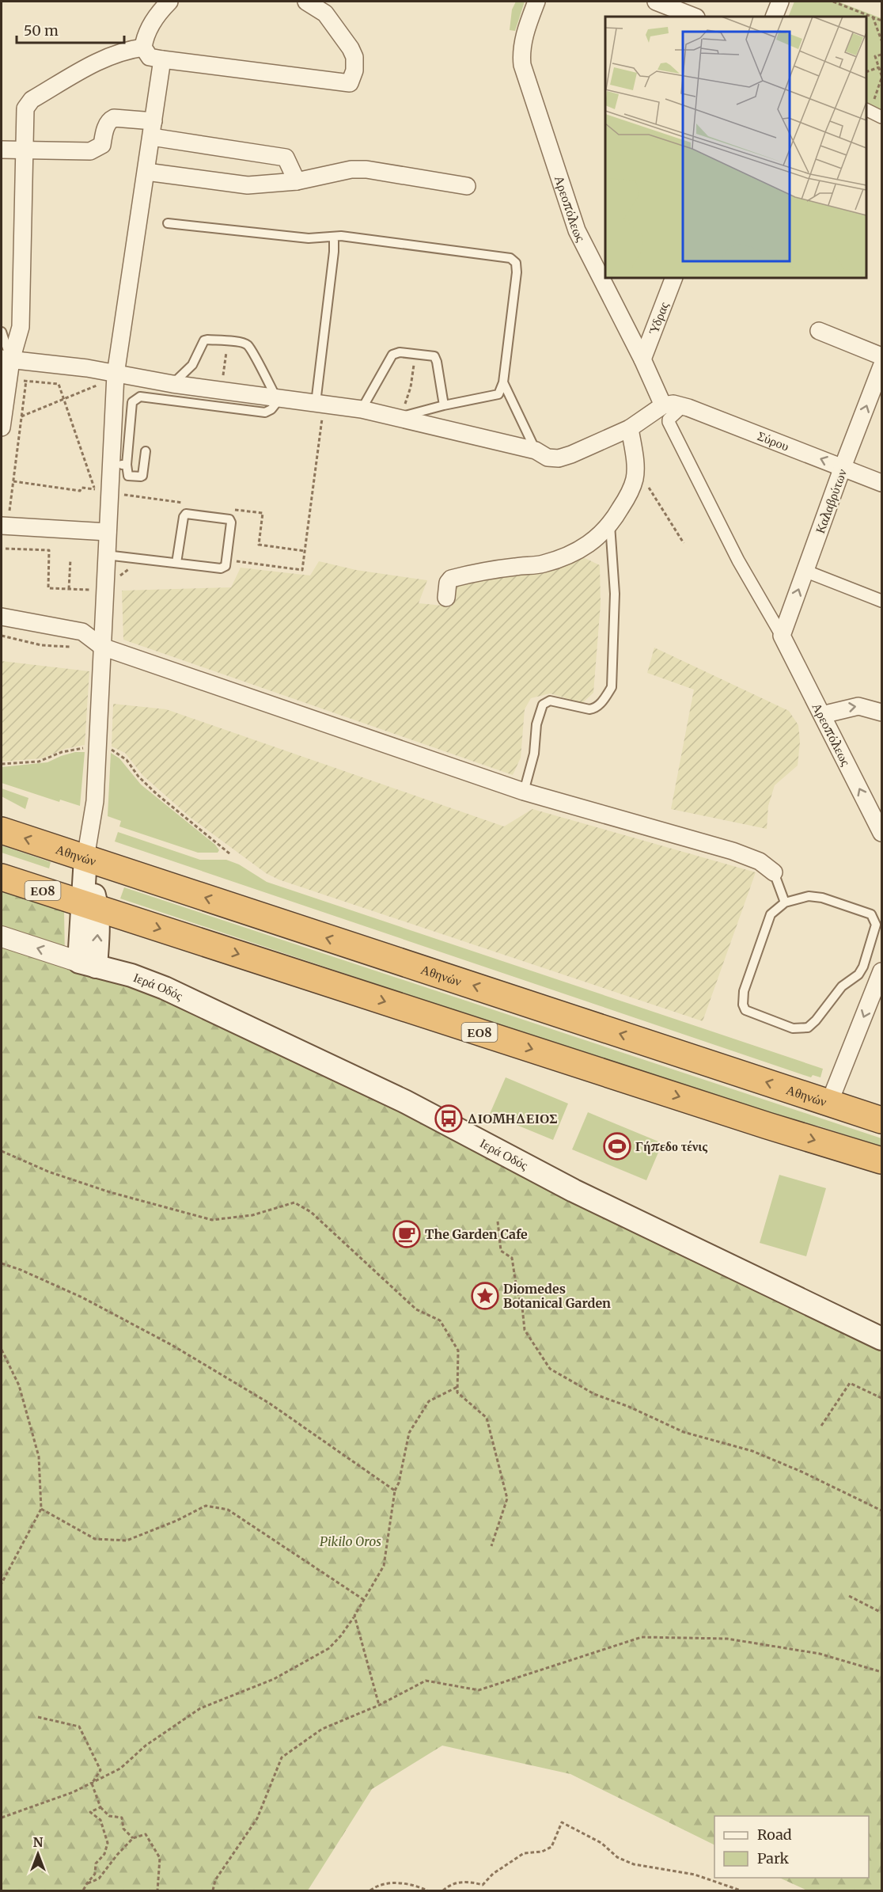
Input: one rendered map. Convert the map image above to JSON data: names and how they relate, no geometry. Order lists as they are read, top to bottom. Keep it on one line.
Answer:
{"streets":{"highway":["Αθηνών","ΕΟ8"],"main road":["Ιερά Οδός"],"street":["Αρεοπόλεως","Ύδρας","Σύρου","Καλαβρύτων"]},"crossings":[["Αρεοπόλεως","Ύδρας"],["Αρεοπόλεως","Σύρου"],["Αρεοπόλεως","Καλαβρύτων"],["Σύρου","Καλαβρύτων"]],"one_way":["Καλαβρύτων"],"parks":["Pikilo Oros"],"places":{"bus stop":["ΔΙΟΜΗΔΕΙΟΣ"],"sports":["Γήπεδο τένις"],"cafe":["The Garden Cafe"],"place":["Diomedes Botanical Garden"]},"legend":["Road","Park"],"scale_bar":"50 m","north":"top"}
